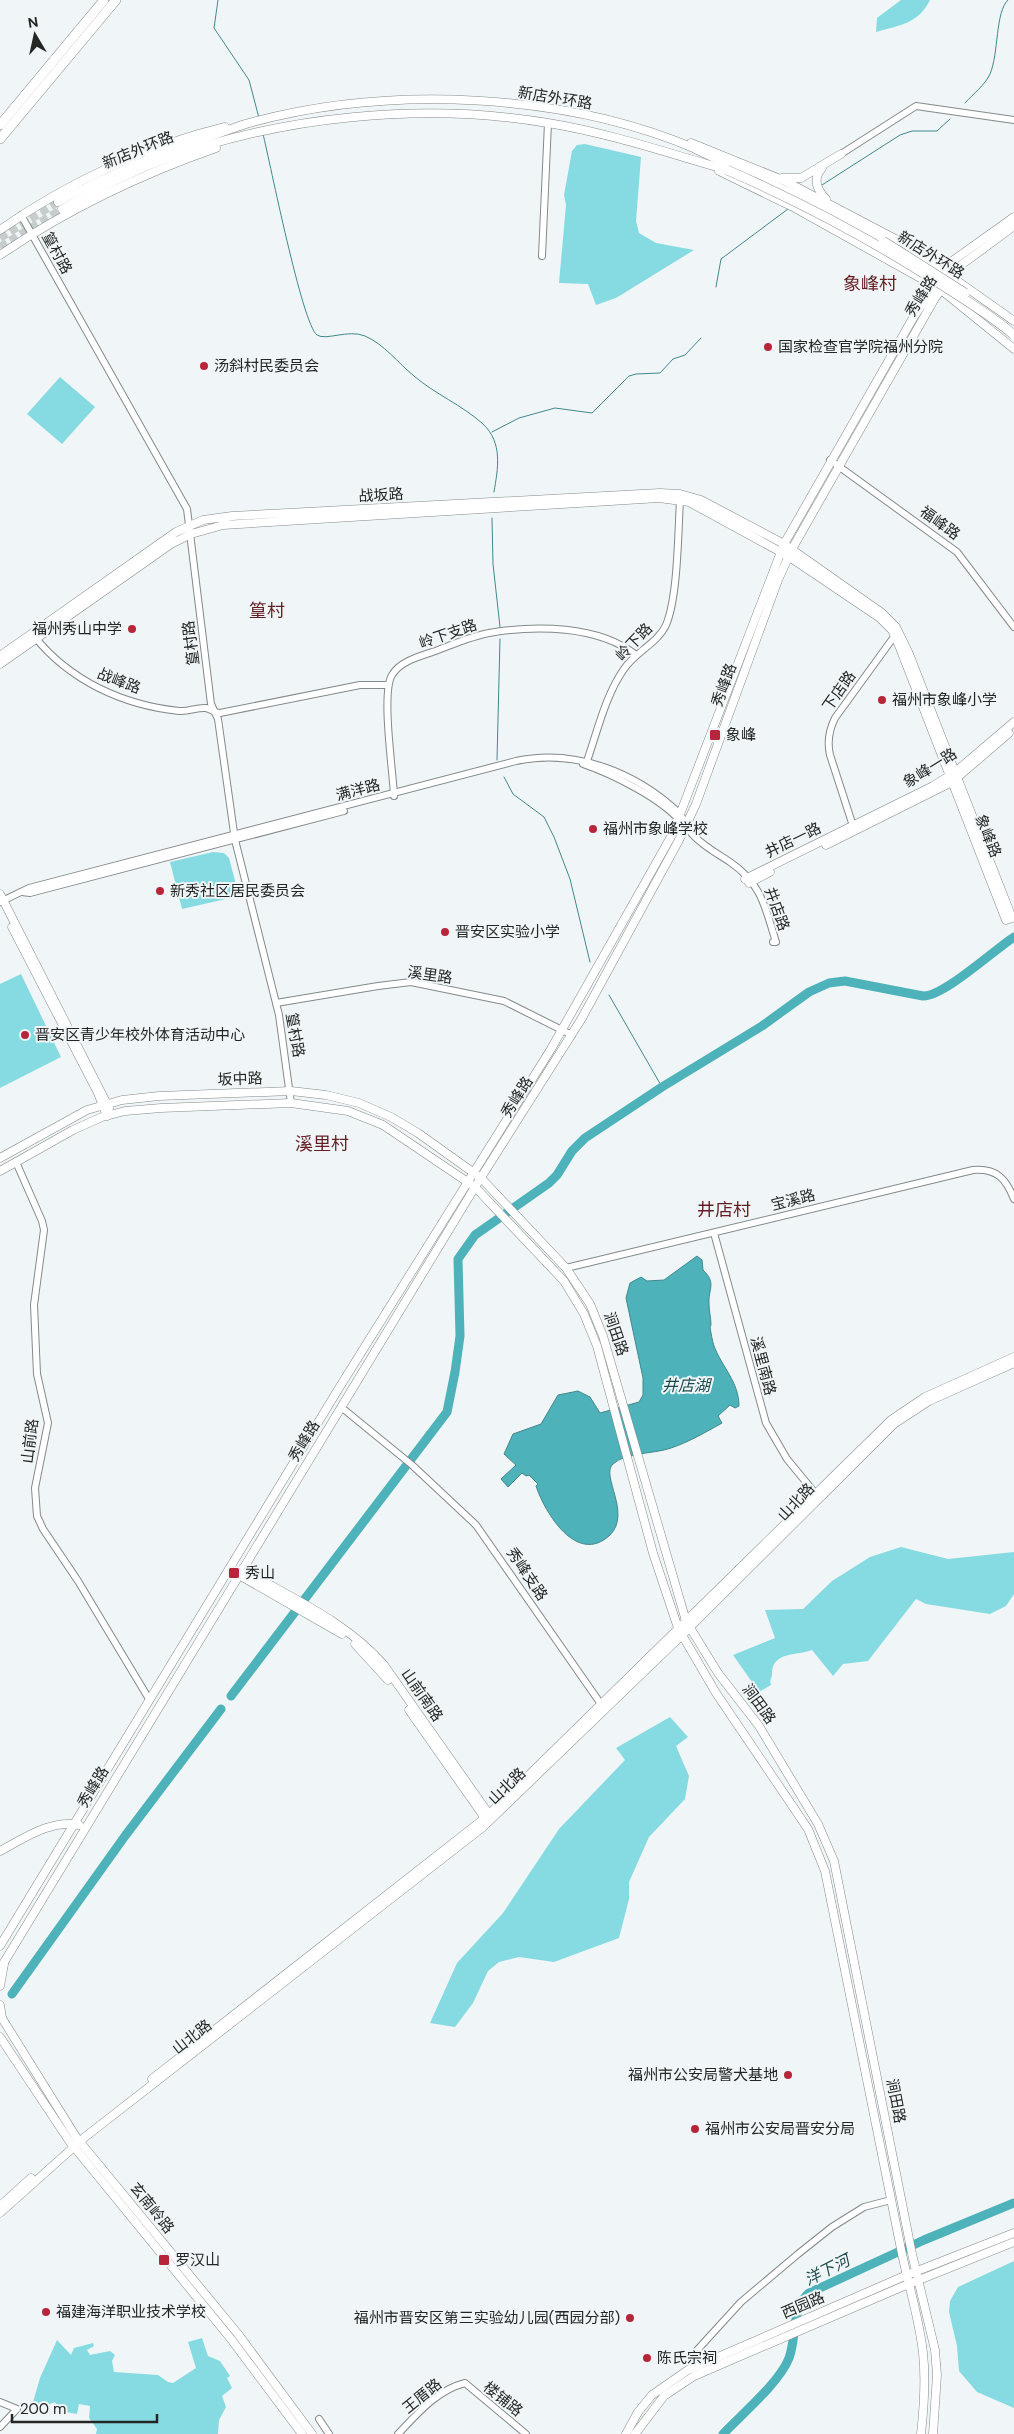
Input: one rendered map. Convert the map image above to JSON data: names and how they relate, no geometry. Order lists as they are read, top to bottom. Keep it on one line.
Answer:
{"streets":{"highway":["新店外环路"],"main road":["秀峰路","战坂路","象峰一路","象峰路","井店一路","坂中路","涧田路","山北路","山前南路","玄南岭路","西园路"],"street":["篁村路","福峰路","岭下支路","岭下路","战峰路","下店路","满洋路","井店路","溪里路","宝溪路","溪里南路","山前路","秀峰支路","王厝路","楼铺路"]},"crossings":[["篁村路","战坂路"],["篁村路","战峰路"],["篁村路","满洋路"],["篁村路","溪里路"],["篁村路","坂中路"],["秀峰路","战坂路"],["秀峰路","福峰路"],["秀峰路","象峰路"],["秀峰路","井店路"],["秀峰路","溪里路"],["秀峰路","坂中路"],["秀峰路","涧田路"],["秀峰路","山前路"],["秀峰路","秀峰支路"],["秀峰路","山前南路"],["战坂路","岭下路"],["战坂路","战峰路"],["战坂路","象峰路"],["岭下支路","岭下路"],["岭下支路","战峰路"],["岭下路","满洋路"],["下店路","象峰一路"],["下店路","象峰路"],["下店路","井店一路"],["象峰一路","象峰路"],["象峰一路","井店一路"],["满洋路","井店路"],["井店一路","井店路"],["坂中路","涧田路"],["坂中路","山前路"],["宝溪路","涧田路"],["宝溪路","溪里南路"],["涧田路","山北路"],["涧田路","西园路"],["溪里南路","山北路"],["山北路","秀峰支路"],["山北路","山前南路"],["山北路","玄南岭路"],["王厝路","楼铺路"]],"districts":["象峰村","篁村","溪里村","井店村"],"water":["井店湖","洋下河"],"places":{"other":["国家检查官学院福州分院","汤斜村民委员会","福州秀山中学","福州市象峰小学","福州市象峰学校","新秀社区居民委员会","晋安区实验小学","晋安区青少年校外体育活动中心","福州市公安局警犬基地","福州市公安局晋安分局","福建海洋职业技术学校","福州市晋安区第三实验幼儿园(西园分部)","陈氏宗祠"],"transit":["象峰","秀山","罗汉山"]},"scale_bar":"200 m","north":"top"}
